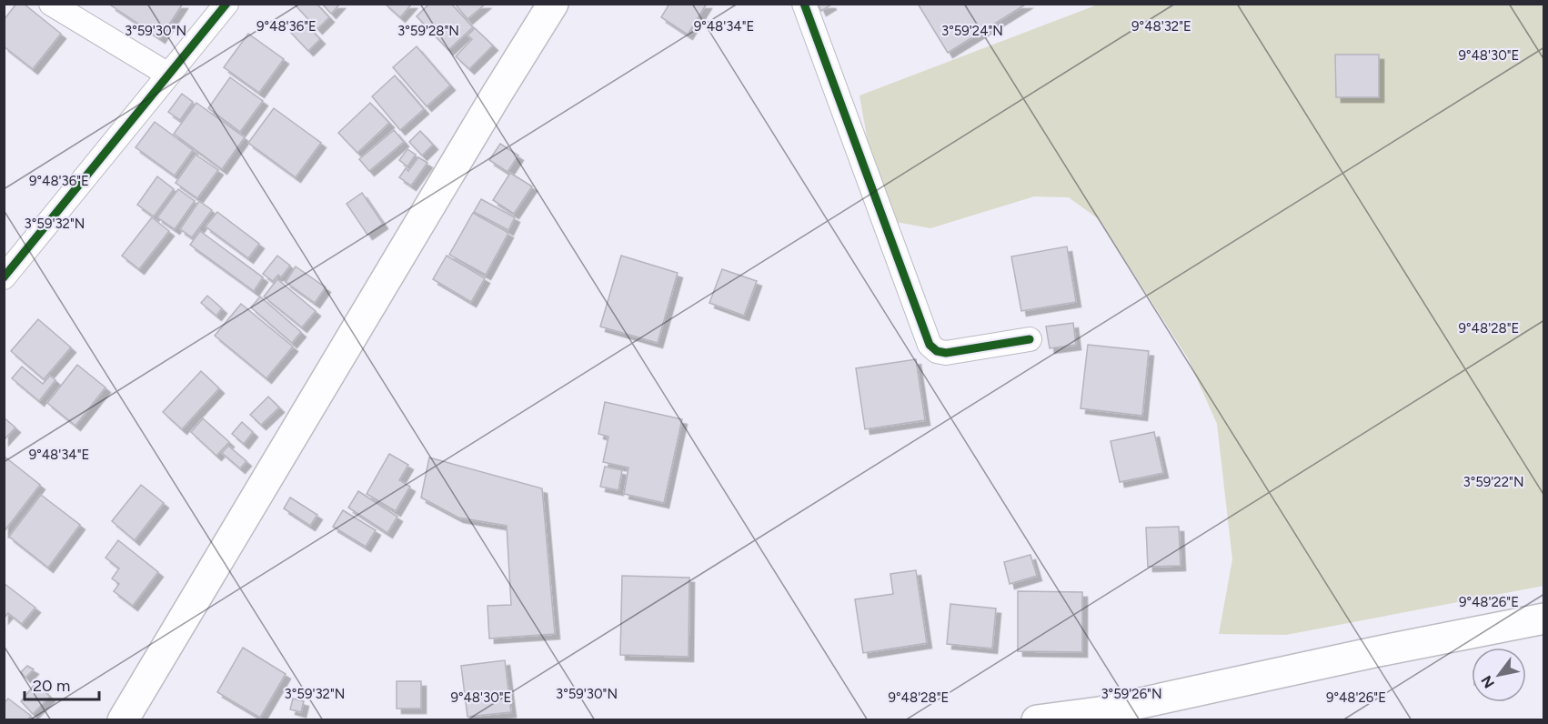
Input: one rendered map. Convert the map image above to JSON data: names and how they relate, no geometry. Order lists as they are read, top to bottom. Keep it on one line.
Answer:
{"scale_bar":"20 m","north":"bottom left","coordinates":["9°48'36\"E","9°48'34\"E","9°48'32\"E","3°59'30\"N","3°59'28\"N","3°59'24\"N","9°48'30\"E","3°59'32\"N","9°48'28\"E","3°59'22\"N","9°48'26\"E","3°59'26\"N"]}
